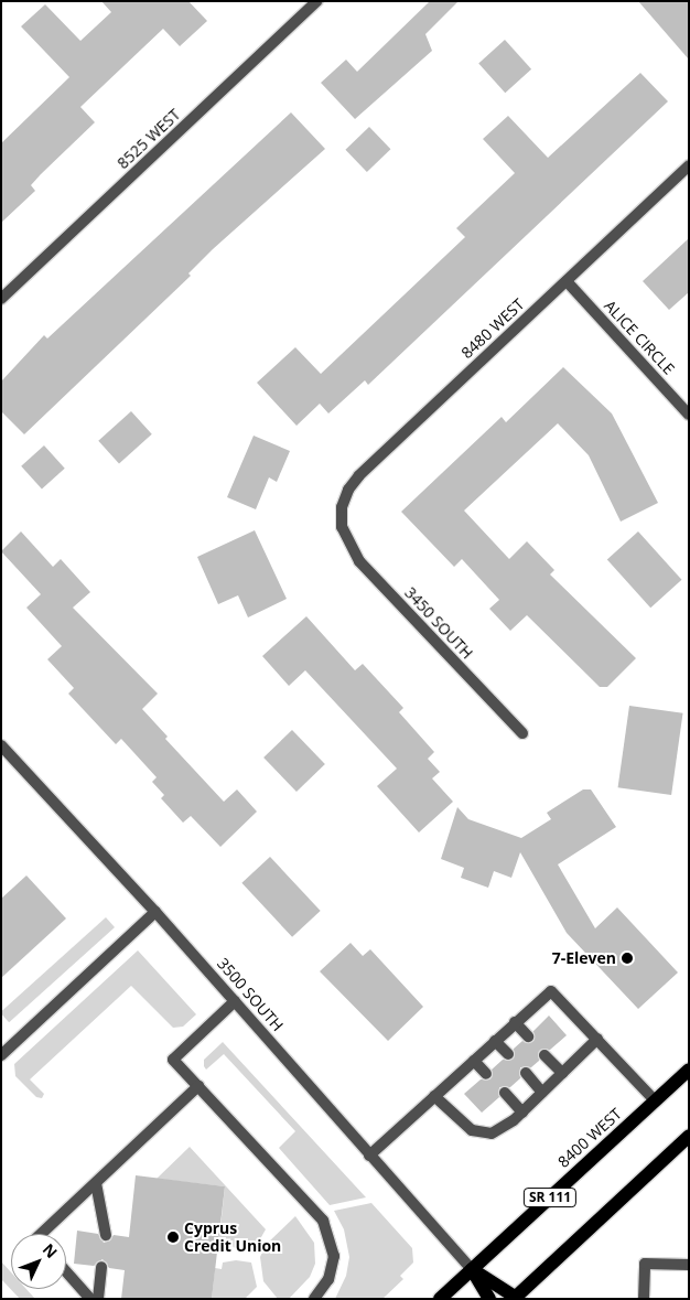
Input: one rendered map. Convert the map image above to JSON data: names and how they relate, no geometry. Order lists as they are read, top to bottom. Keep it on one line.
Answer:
{"streets":{"main road":["3500 SOUTH","8400 WEST","SR 111"],"street":["8525 WEST","8480 WEST","ALICE CIRCLE","3450 SOUTH"]},"crossings":[["8480 WEST","ALICE CIRCLE"],["8480 WEST","3450 SOUTH"],["3500 SOUTH","8400 WEST"]],"places":["7-Eleven","Cyprus Credit Union"],"north":"top right"}
